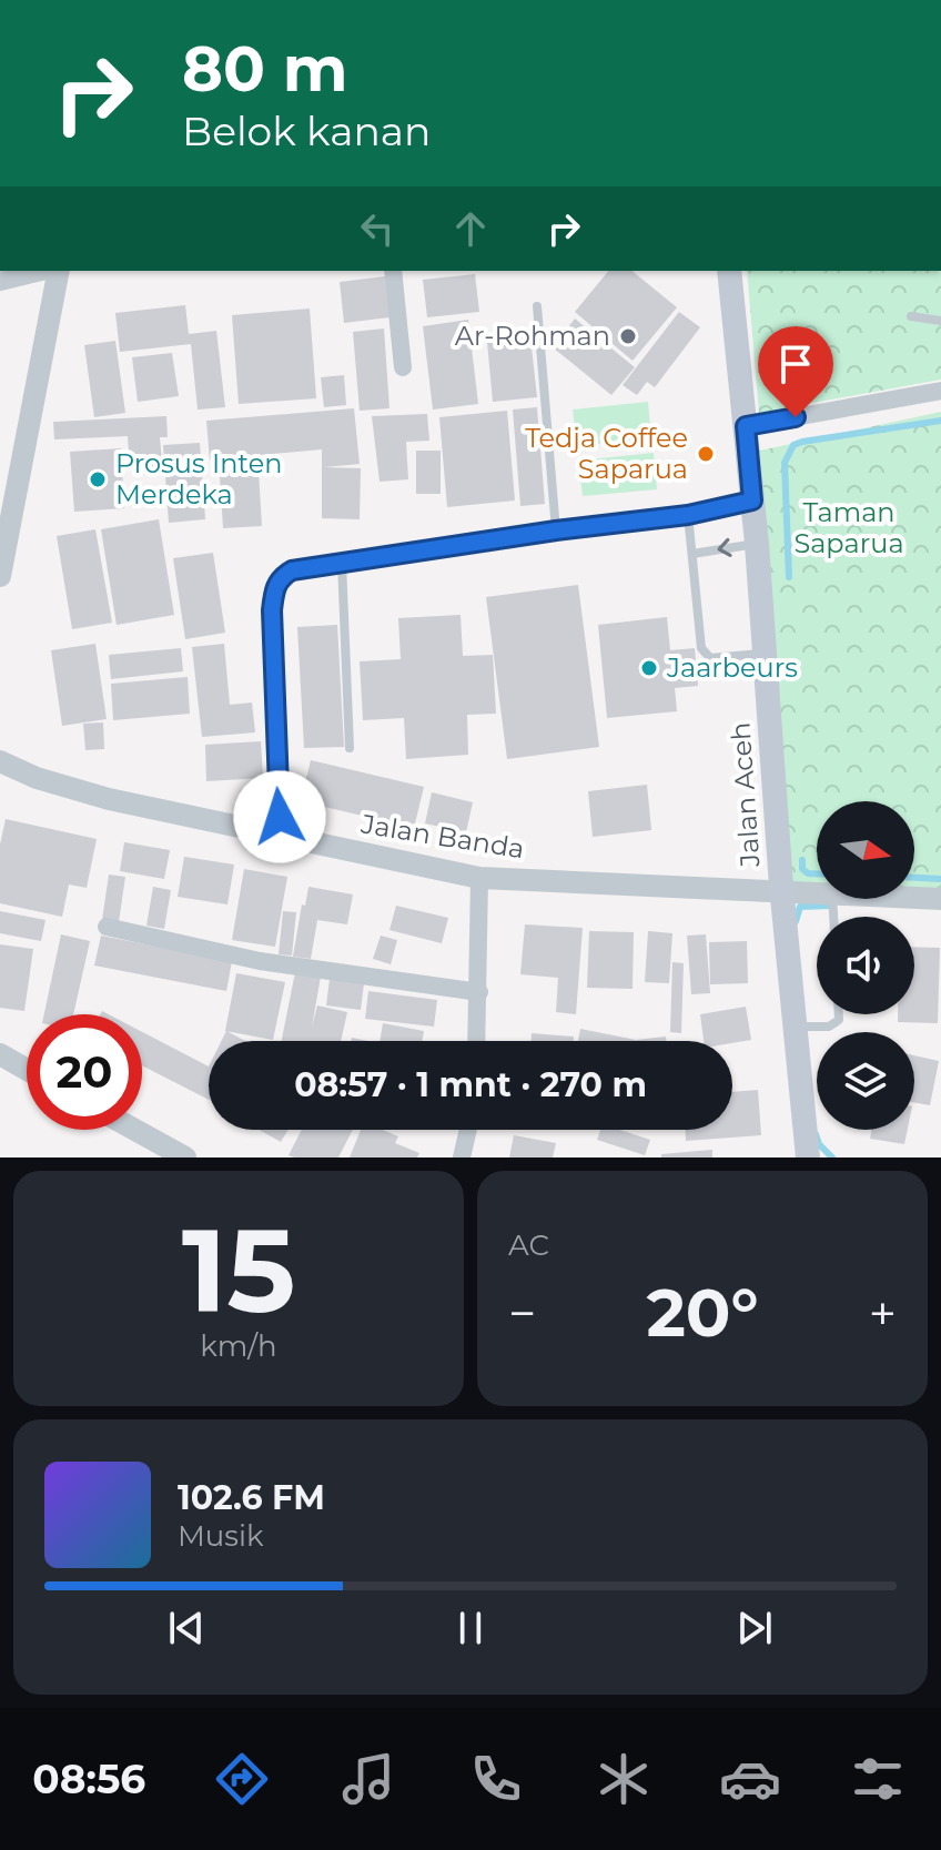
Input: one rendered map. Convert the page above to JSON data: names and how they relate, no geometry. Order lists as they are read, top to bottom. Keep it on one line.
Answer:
{"streets":{"main road":["Jalan Aceh"],"street":["Jalan Banda"]},"crossings":[["Jalan Aceh","Jalan Banda"]],"parks":["Taman Saparua"],"places":["Ar-Rohman","Tedja Coffee Saparua","Prosus Inten Merdeka","Jaarbeurs"],"north":"right","page":{"turn":["80 m","Belok kanan"],"limit":"20","trip":"08:57 · 1 mnt · 270 m","tile":[["15","km/h"],"AC"],"heat":["−","20°","+"],"song":["102.6 FM","Musik"],"tabs":"08:56"}}
